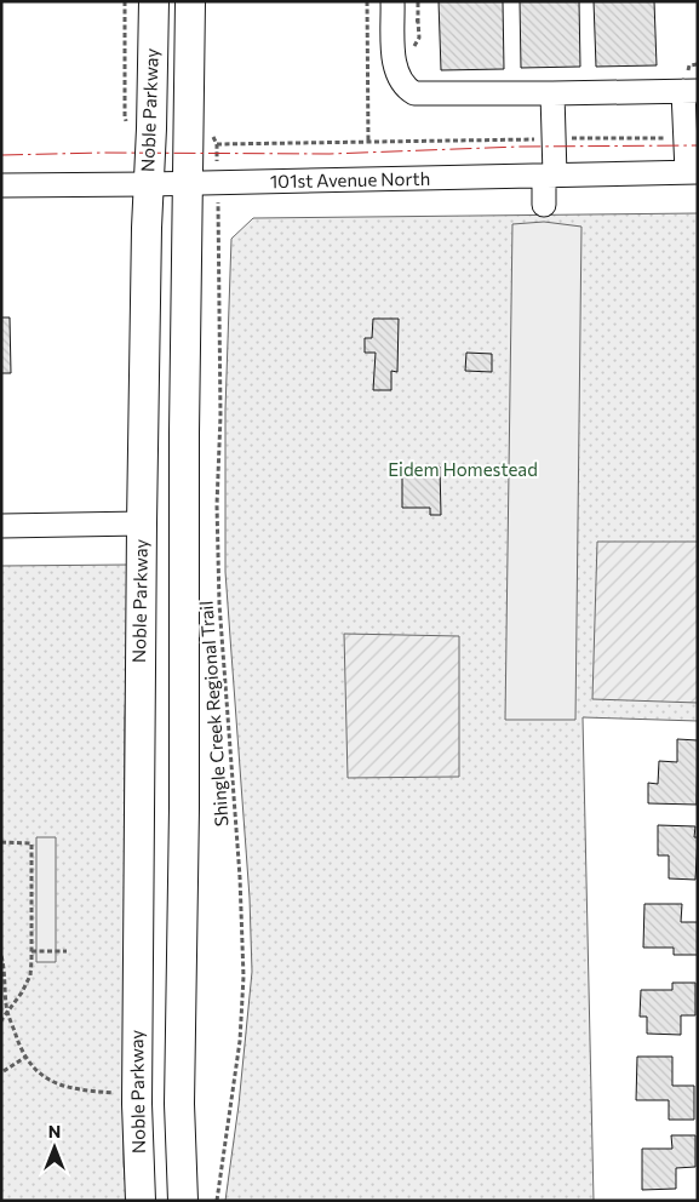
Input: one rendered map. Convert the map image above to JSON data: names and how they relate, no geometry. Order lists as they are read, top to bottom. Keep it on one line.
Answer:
{"streets":{"main road":["Noble Parkway"],"street":["101st Avenue North"],"path":["Shingle Creek Regional Trail"]},"crossings":[["Noble Parkway","101st Avenue North"]],"parks":["Eidem Homestead"],"north":"top"}
